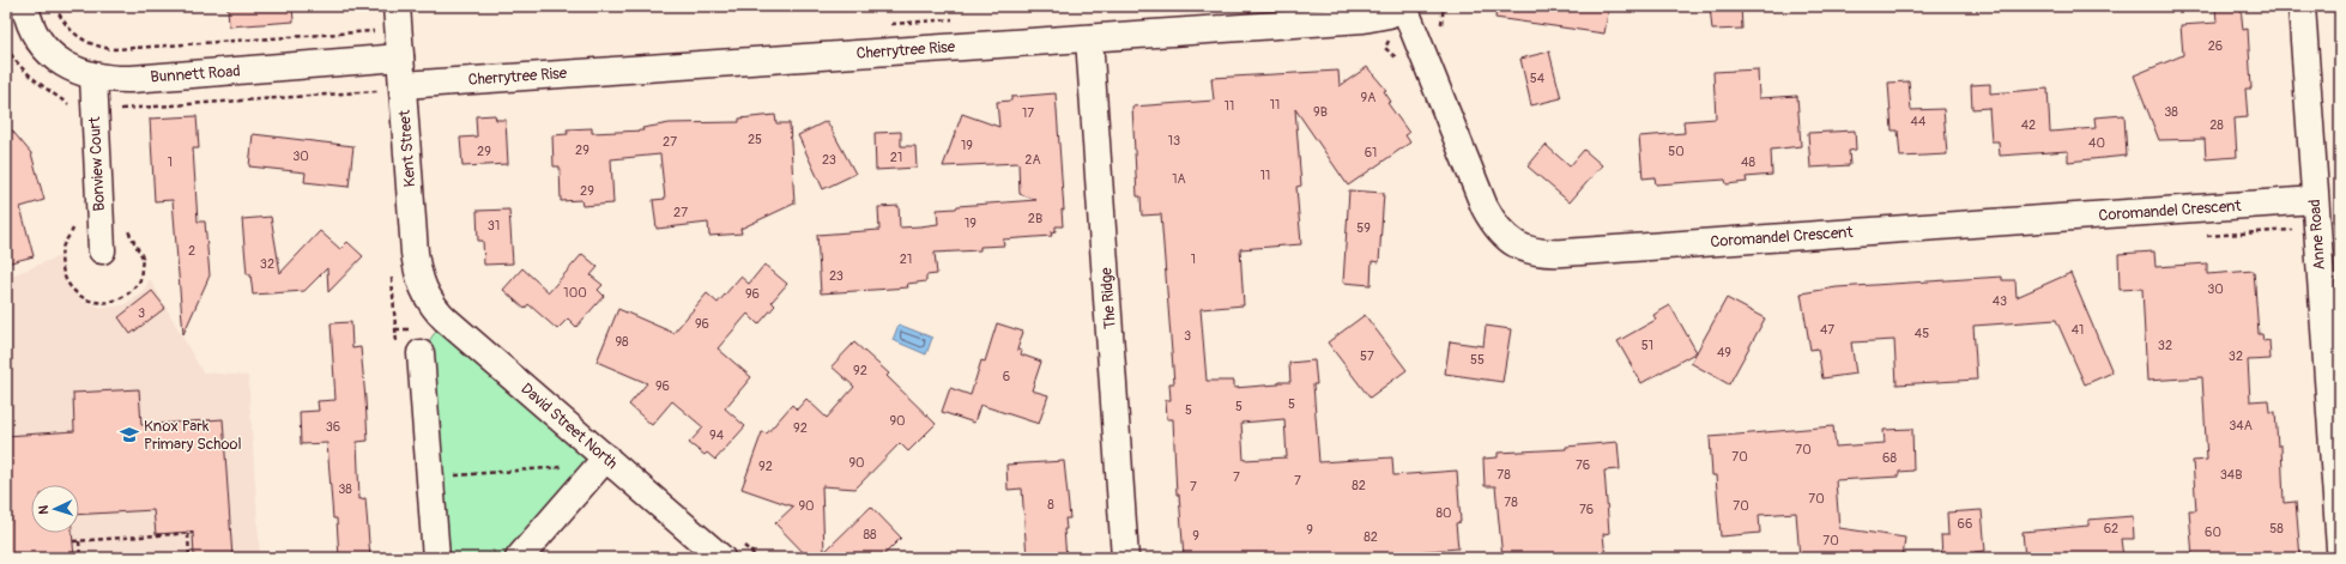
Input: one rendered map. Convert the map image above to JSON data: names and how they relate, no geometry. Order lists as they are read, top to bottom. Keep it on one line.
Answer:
{"streets":{"street":["Cherrytree Rise","Bunnett Road","Kent Street","Bonview Court","Coromandel Crescent","Anne Road","The Ridge","David Street North"]},"crossings":[["Cherrytree Rise","Kent Street"],["Cherrytree Rise","Coromandel Crescent"],["Cherrytree Rise","The Ridge"],["Bunnett Road","Kent Street"],["Bunnett Road","Bonview Court"],["Kent Street","David Street North"],["Coromandel Crescent","Anne Road"]],"places":{"school or university":["Knox Park Primary School"]},"house_numbers":["26","54","9A","11","11","9B","38","17","44","42","28","25","13","27","40","19","29","29","50","61","30","21","23","2A","1","48","11","1A","29","27","2B","19","31","59","2","21","1","32","23","30","100","96","43","3","96","47","41","45","3","98","51","32","49","57","32","55","92","6","96","5","5","5","90","34A","36","92","94","70","70","68","90","76","92","78","34B","7","7","82","7","38","70","78","8","90","70","76","80","66","62","58","9","60","88","9","82","70"],"north":"left"}
